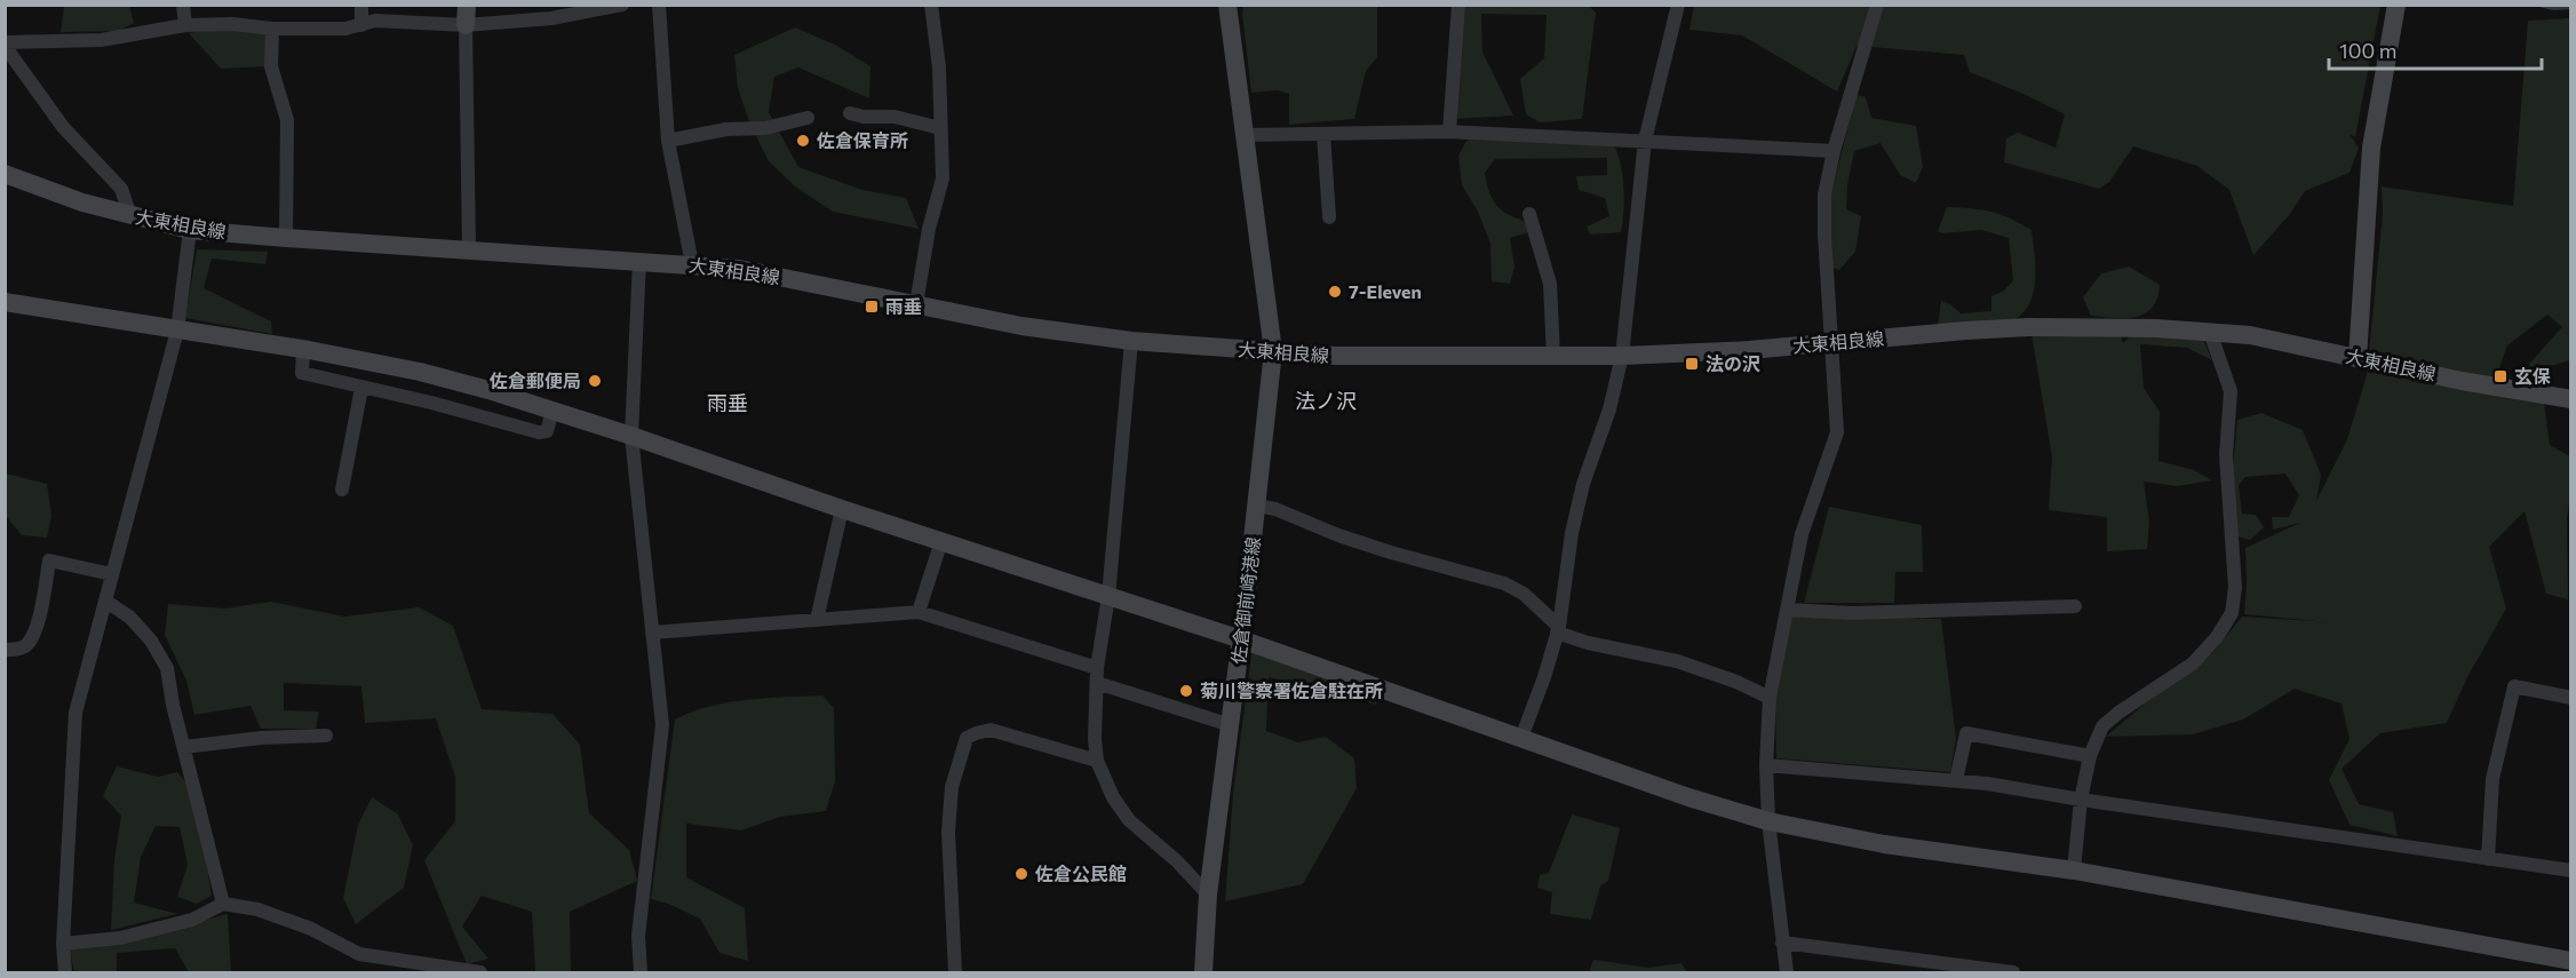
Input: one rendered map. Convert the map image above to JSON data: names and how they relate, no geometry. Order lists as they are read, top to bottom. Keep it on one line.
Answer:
{"streets":{"street":["大東相良線","佐倉御前崎港線"]},"crossings":[["大東相良線","佐倉御前崎港線"]],"districts":["法ノ沢","雨垂"],"places":{"other":["佐倉保育所","7-Eleven","佐倉郵便局","菊川警察署佐倉駐在所","佐倉公民館"],"transit":["雨垂","法の沢","玄保"]},"scale_bar":"100 m"}
